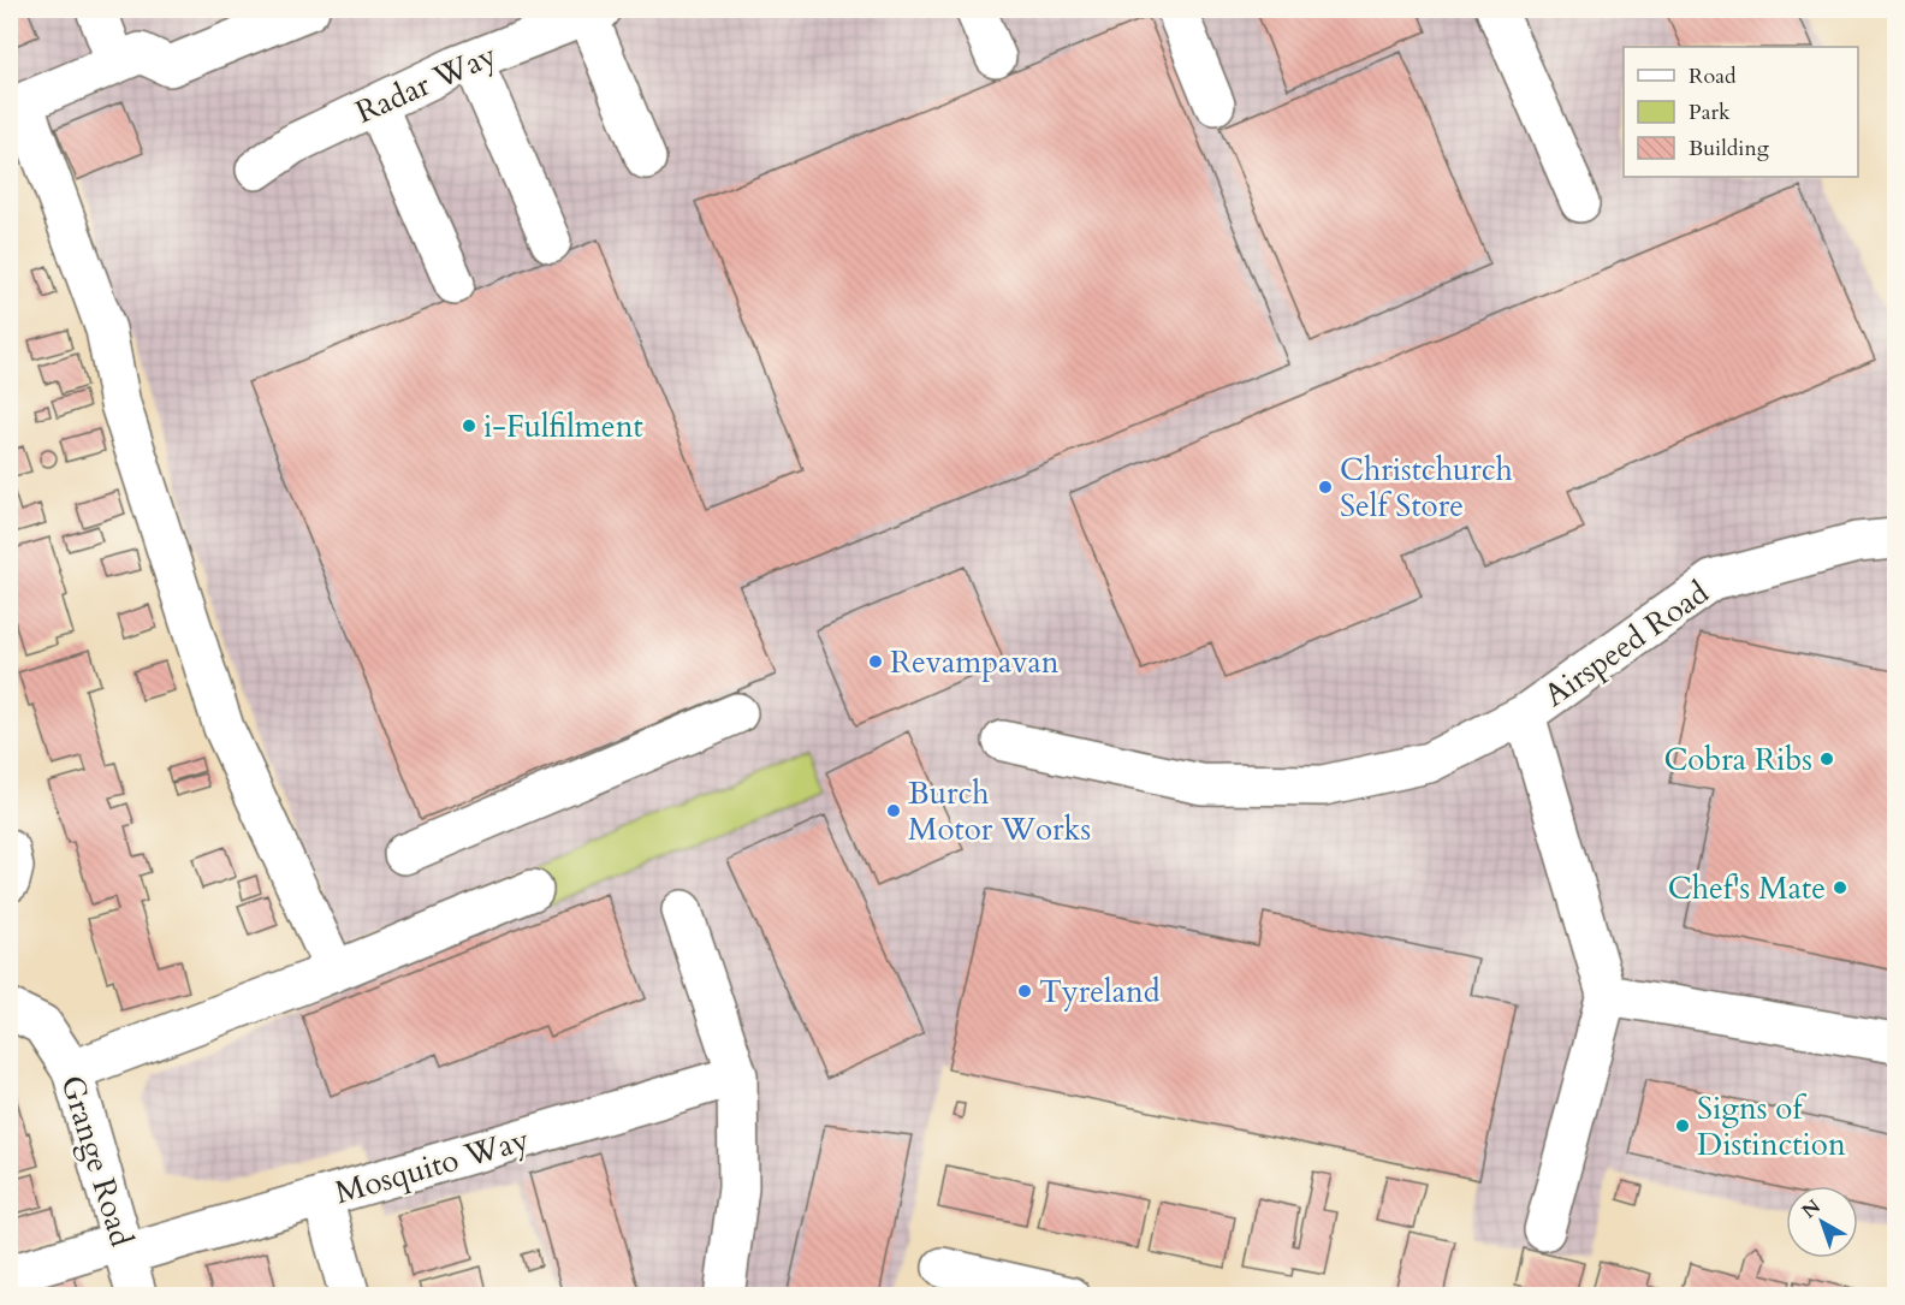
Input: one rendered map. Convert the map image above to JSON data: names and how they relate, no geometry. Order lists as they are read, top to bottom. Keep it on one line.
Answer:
{"streets":{"street":["Radar Way","Airspeed Road","Grange Road","Mosquito Way"]},"crossings":[["Grange Road","Mosquito Way"]],"places":["i-Fulfilment","Christchurch Self Store","Revampavan","Cobra Ribs","Burch Motor Works","Chef's Mate","Tyreland","Signs of Distinction"],"legend":["Road","Park","Building"],"north":"top left"}
